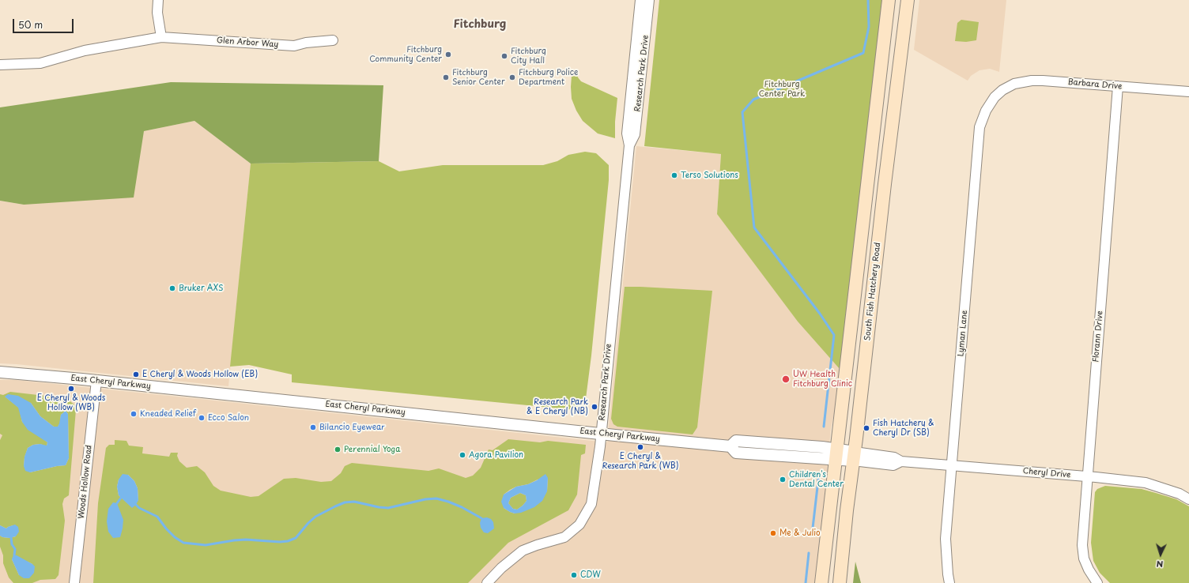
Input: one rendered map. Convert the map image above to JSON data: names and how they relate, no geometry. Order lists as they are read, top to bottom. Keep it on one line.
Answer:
{"streets":{"main road":["South Fish Hatchery Road"],"street":["Glen Arbor Way","Research Park Drive","Barbara Drive","Lyman Lane","Florann Drive","East Cheryl Parkway","Cheryl Drive","Woods Hollow Road"]},"crossings":[["Research Park Drive","East Cheryl Parkway"],["Barbara Drive","Lyman Lane"],["Barbara Drive","Florann Drive"],["South Fish Hatchery Road","East Cheryl Parkway"],["South Fish Hatchery Road","Cheryl Drive"],["Lyman Lane","Cheryl Drive"],["Florann Drive","Cheryl Drive"],["East Cheryl Parkway","Cheryl Drive"],["East Cheryl Parkway","Woods Hollow Road"]],"districts":["Fitchburg"],"parks":["Fitchburg Center Park"],"places":["Fitchburg Community Center","Fitchburg City Hall","Fitchburg Senior Center","Fitchburg Police Department","Terso Solutions","Bruker AXS","E Cheryl & Woods Hollow (EB)","UW Health Fitchburg Clinic","E Cheryl & Woods Hollow (WB)","Research Park & E Cheryl (NB)","Kneaded Relief","Ecco Salon","Bilancio Eyewear","Fish Hatchery & Cheryl Dr (SB)","E Cheryl & Research Park (WB)","Perennial Yoga","Agora Pavilion","Children's Dental Center","Me & Julio","CDW"],"scale_bar":"50 m","north":"bottom"}
